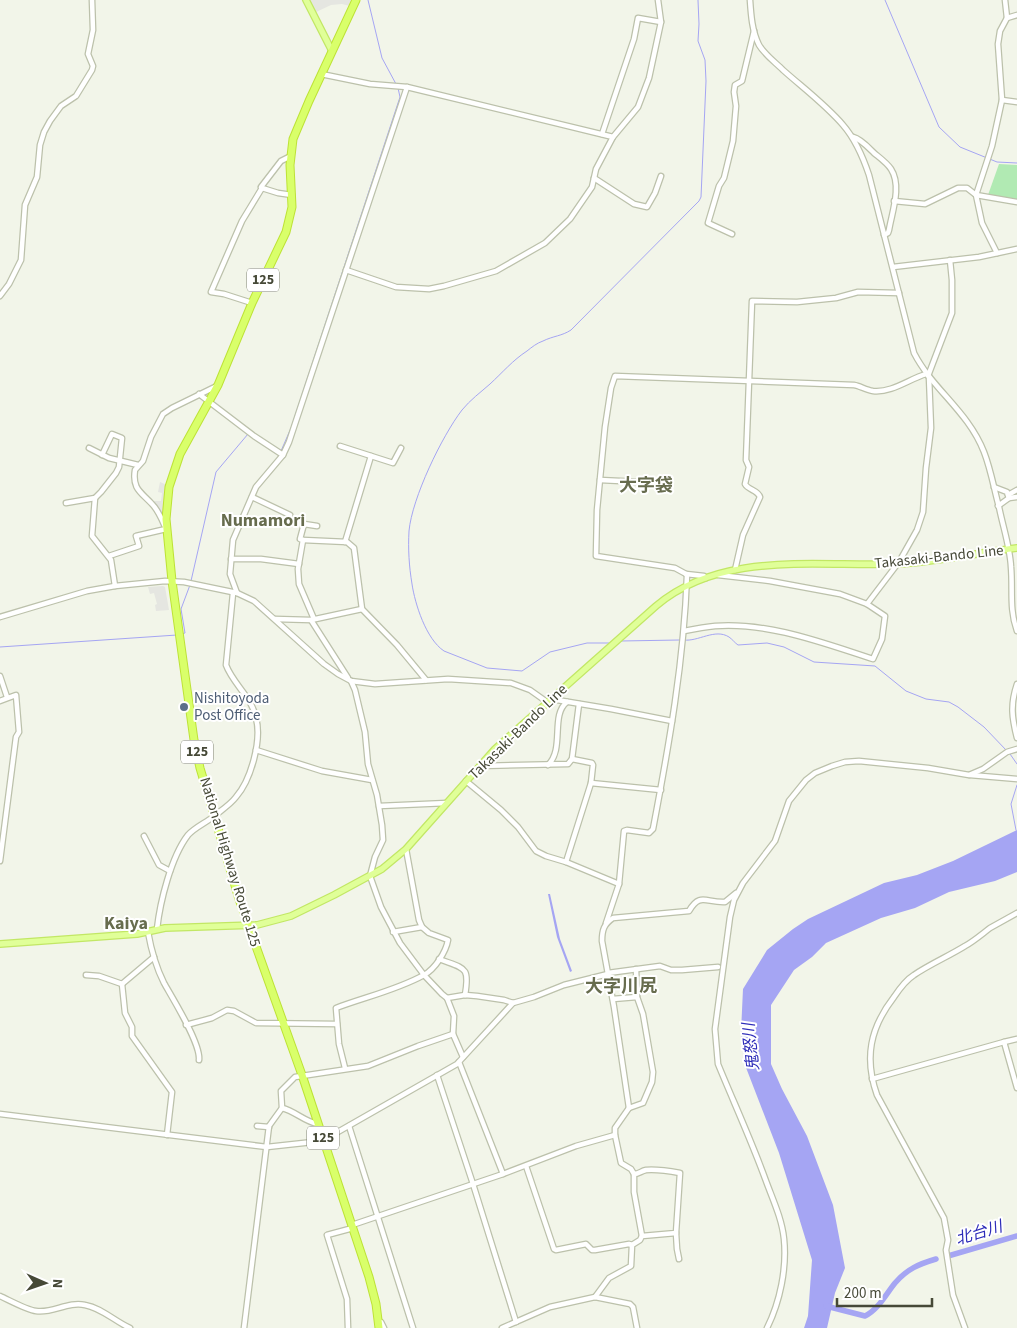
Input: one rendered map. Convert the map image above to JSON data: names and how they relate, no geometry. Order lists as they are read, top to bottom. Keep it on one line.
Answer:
{"streets":{"highway":["125","National Highway Route 125"],"main road":["Takasaki-Bando Line"]},"crossings":[["Takasaki-Bando Line","National Highway Route 125"]],"districts":["大字袋","Numamori","Kaiya","大字川尻"],"water":["鬼怒川","北台川"],"places":["Nishitoyoda Post Office"],"scale_bar":"200 m","north":"right"}
